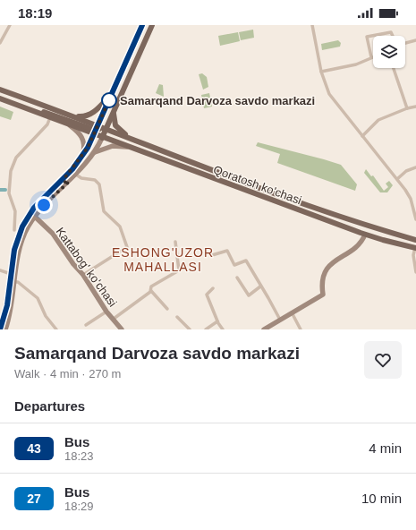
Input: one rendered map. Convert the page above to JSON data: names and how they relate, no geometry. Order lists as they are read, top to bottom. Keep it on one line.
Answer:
{"streets":{"main road":["Qoratosh ko'chasi","Kattabogʻ koʻchasi"]},"districts":["ESHONG'UZOR MAHALLASI"],"places":["Samarqand Darvoza savdo markazi"],"lines":["bus line 43"],"page":{"status":"18:19","heading":[["Samarqand Darvoza savdo markazi","Walk · 4 min · 270 m"],"Departures"],"list":[{"mark":"43","name":"Bus","note":"18:23","value":"4 min"},{"mark":"27","name":"Bus","note":"18:29","value":"10 min"}]}}
